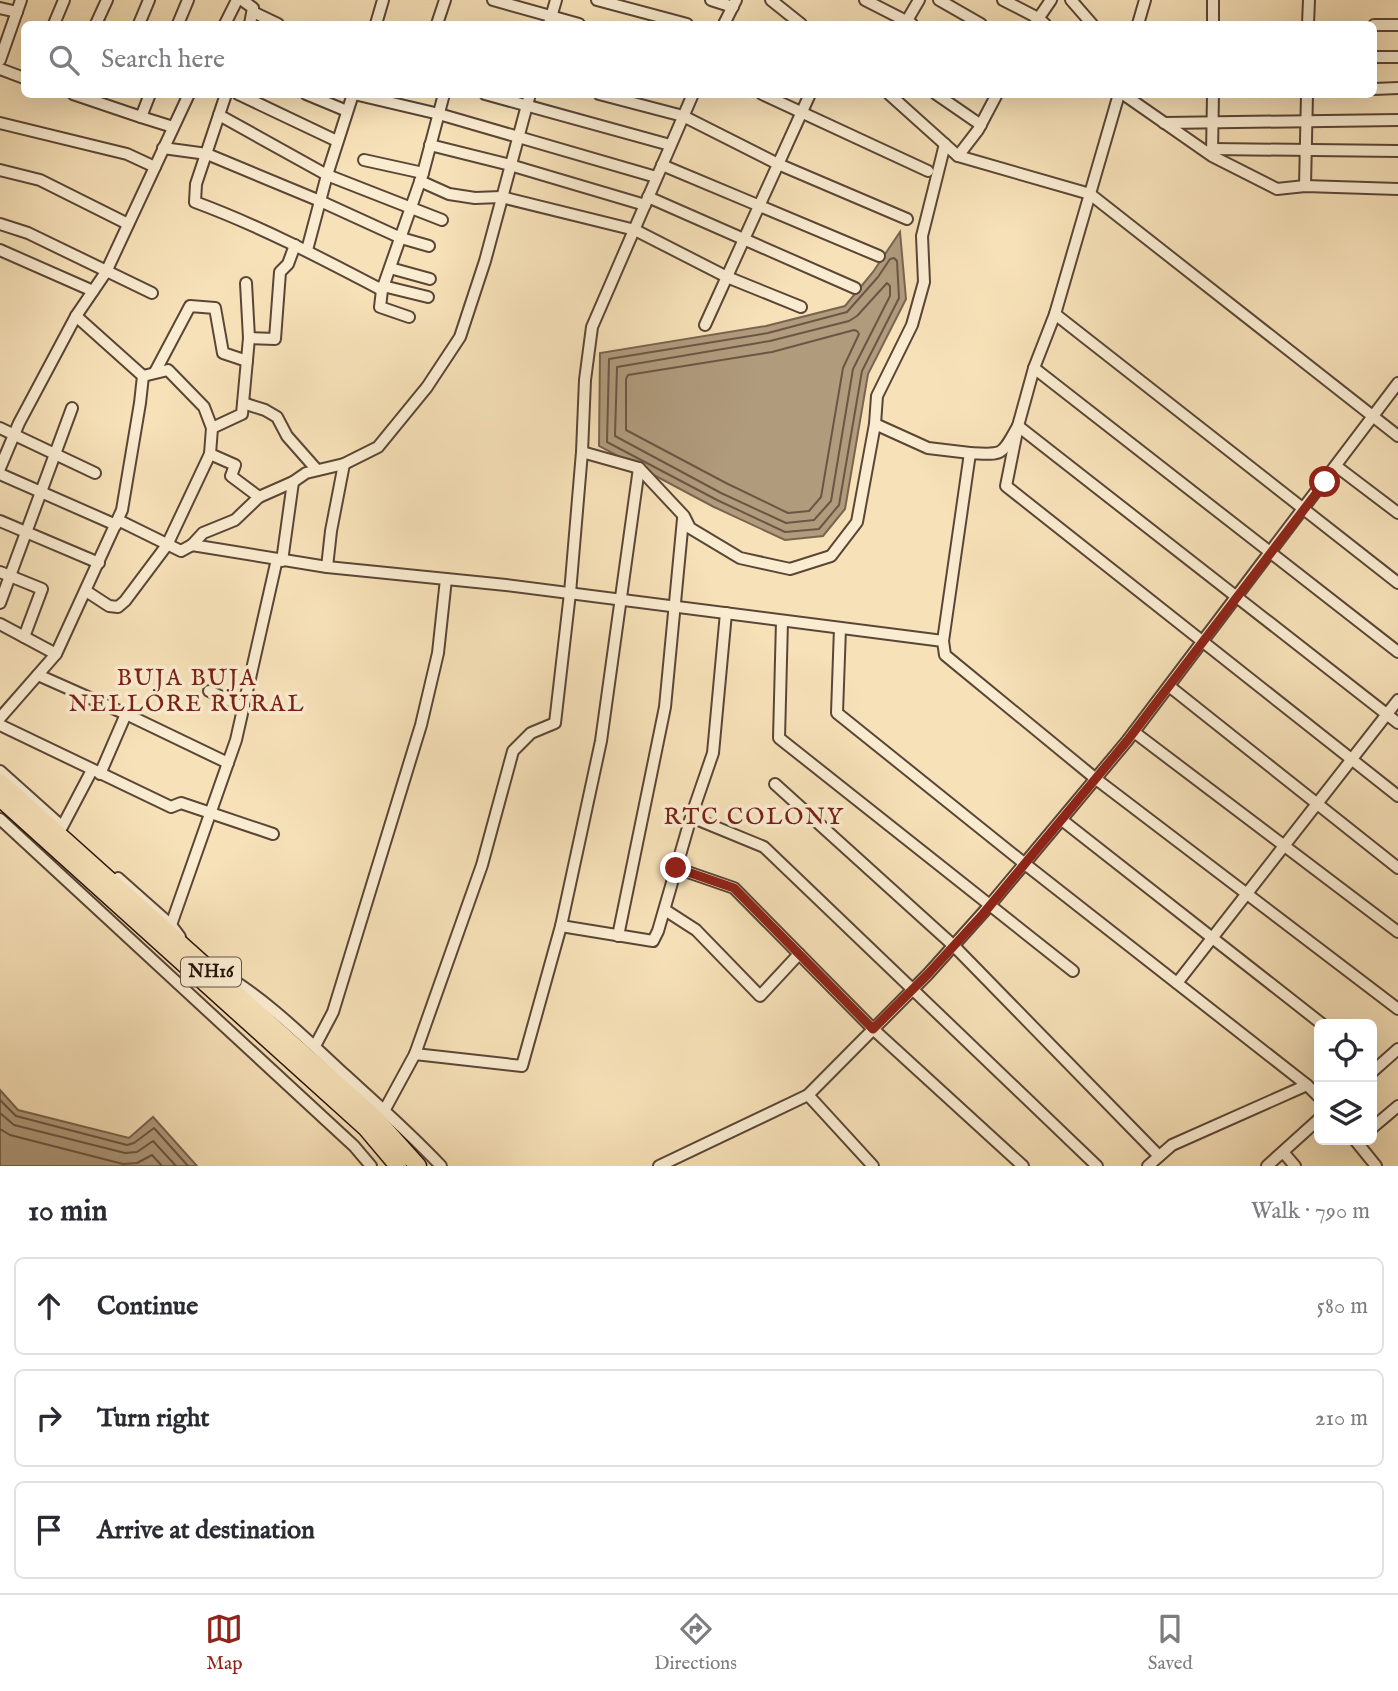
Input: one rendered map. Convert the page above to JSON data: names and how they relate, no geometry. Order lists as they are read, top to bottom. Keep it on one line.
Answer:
{"streets":{"highway":["NH16"]},"districts":["BUJA BUJA NELLORE RURAL","RTC COLONY"],"page":{"search":"Search here","heading":["10 min","Walk · 790 m"],"list":[["Continue","580 m"],["Turn right","210 m"],"Arrive at destination"],"nav":["Map","Directions","Saved"]}}
